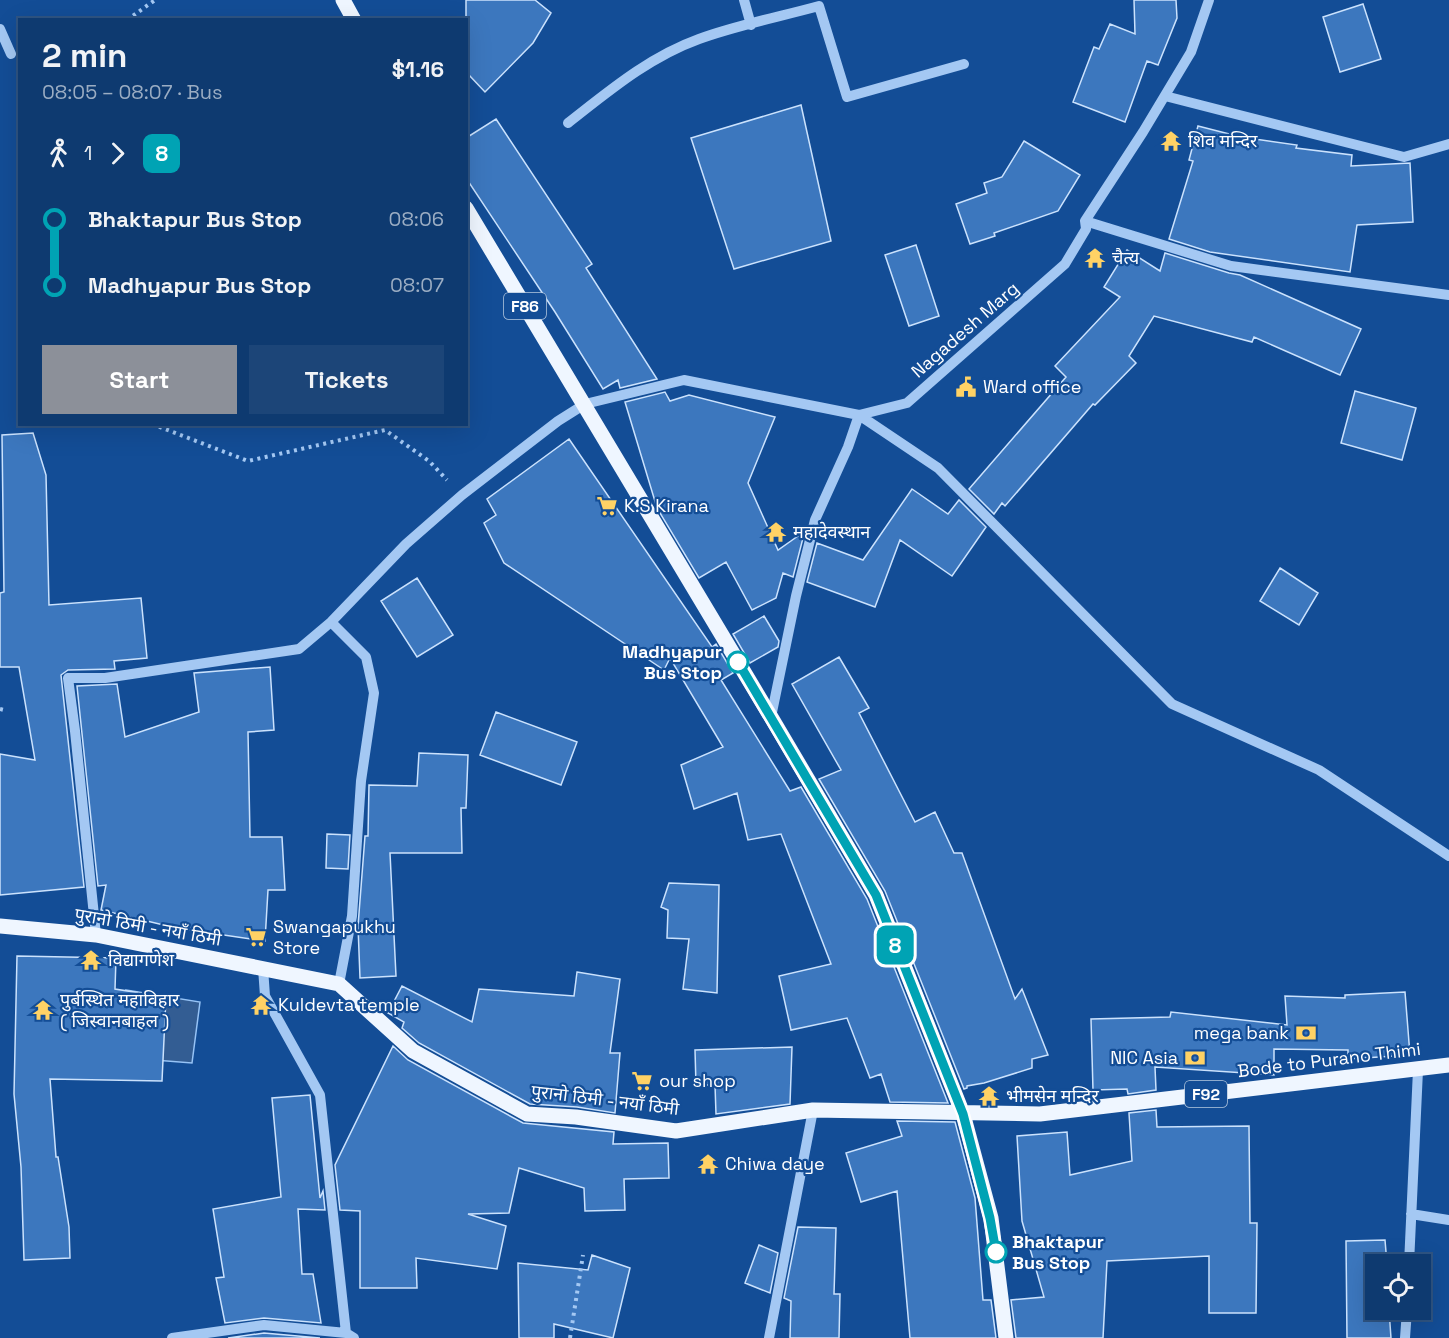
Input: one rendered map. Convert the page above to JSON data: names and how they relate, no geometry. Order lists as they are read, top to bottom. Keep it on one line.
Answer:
{"streets":{"main road":["F86","पुरानो ठिमी - नयाँ ठिमी","Bode to Purano Thimi","F92"],"street":["Nagadesh Marg"]},"crossings":[["F86","Nagadesh Marg"],["F86","पुरानो ठिमी - नयाँ ठिमी"],["F86","Bode to Purano Thimi"],["Nagadesh Marg","पुरानो ठिमी - नयाँ ठिमी"],["पुरानो ठिमी - नयाँ ठिमी","Bode to Purano Thimi"]],"places":{"temple":["शिव मन्दिर","चैत्य","महादेवस्थान","विद्यागणेश","Kuldevta temple","पुर्बस्थित महाविहार ( जिस्वानबाहल )","भीमसेन मन्दिर","Chiwa daye"],"public building":["Ward office"],"supermarket":["K.S Kirana","Swangapukhu Store","our shop"],"other":["Madhyapur Bus Stop","Bhaktapur Bus Stop"],"bank":["mega bank","NIC Asia"]},"lines":["bus line 8"],"page":{"on_map":"8","heading":["2 min","08:05 – 08:07 · Bus","$1.16"],"legs":["1","8"],"list":[{"name":"Bhaktapur Bus Stop","value":"08:06"},{"name":"Madhyapur Bus Stop","value":"08:07"}],"buttons":["Start","Tickets"]}}
